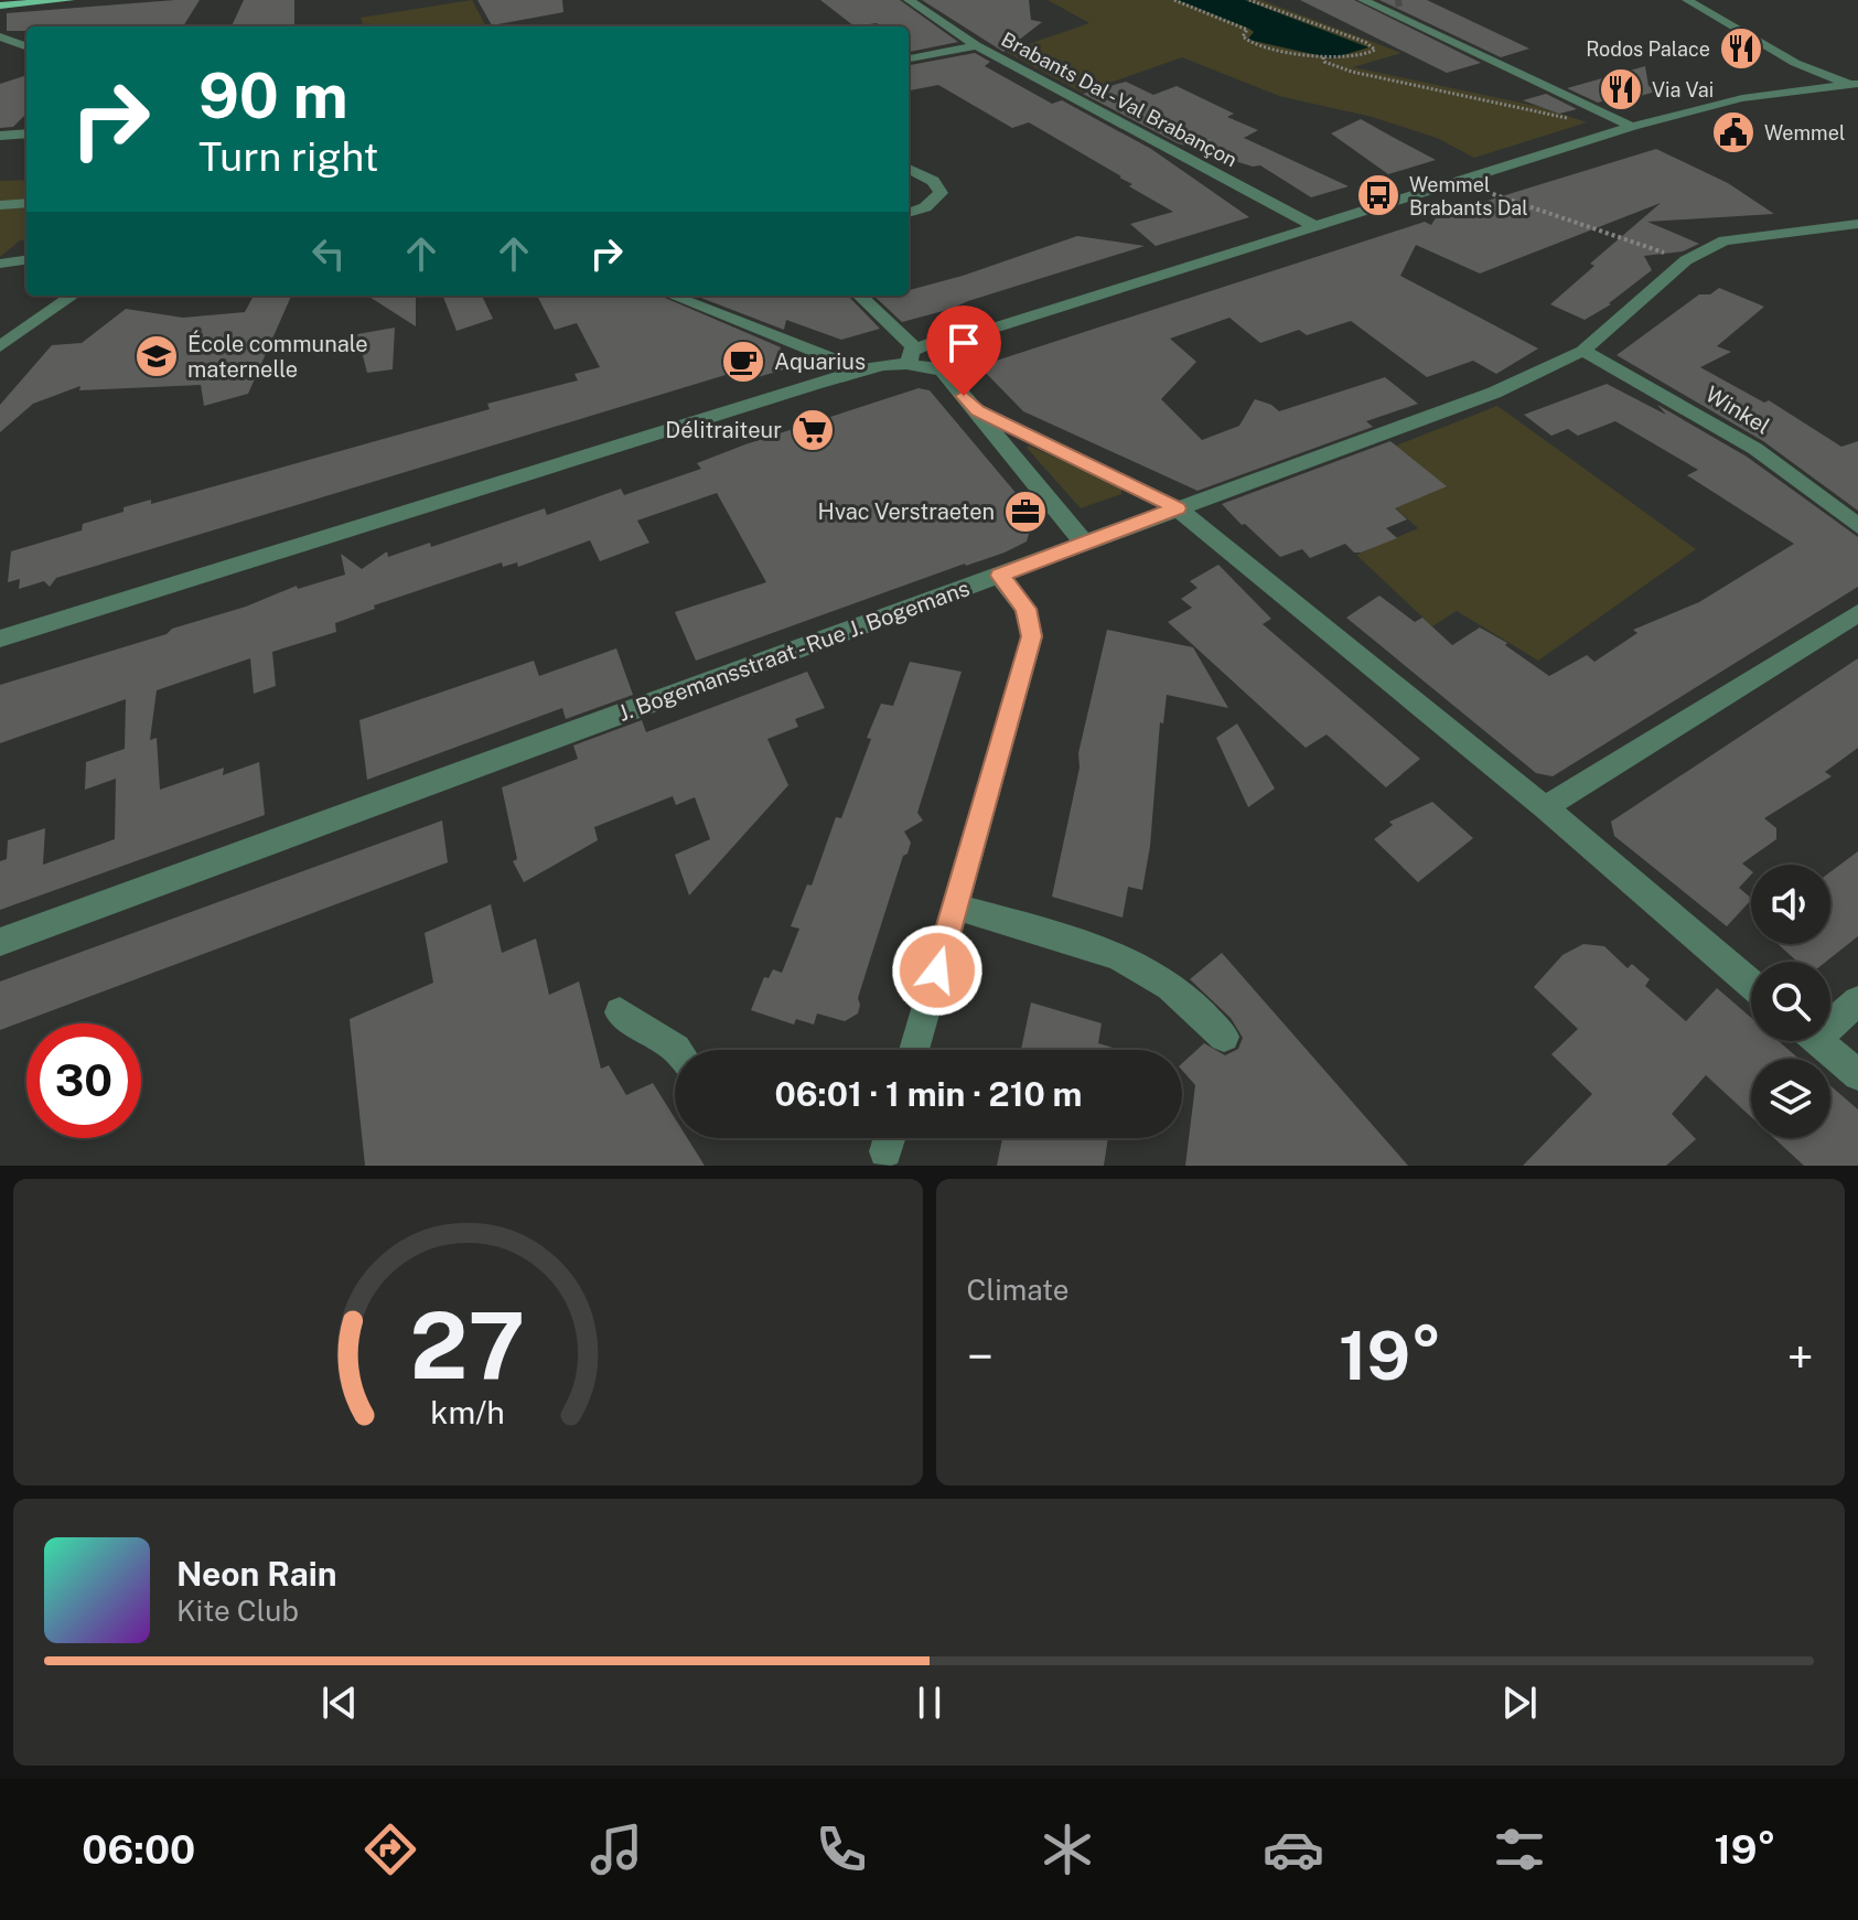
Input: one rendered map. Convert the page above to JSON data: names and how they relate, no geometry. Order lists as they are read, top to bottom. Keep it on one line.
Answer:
{"streets":{"street":["Brabants Dal - Val Brabançon","Winkel","J. Bogemansstraat - Rue J. Bogemans"]},"crossings":[["Winkel","J. Bogemansstraat - Rue J. Bogemans"]],"places":{"restaurant":["Rodos Palace","Via Vai"],"public building":["Wemmel"],"bus stop":["Wemmel Brabants Dal"],"school or university":["École communale maternelle"],"cafe":["Aquarius"],"supermarket":["Délitraiteur"],"office":["Hvac Verstraeten"]},"page":{"turn":["90 m","Turn right"],"limit":"30","trip":"06:01 · 1 min · 210 m","tile":"Climate","heat":["−","19°","+"],"song":["Neon Rain","Kite Club"],"tabs":["06:00","19°"],"gauge":["27","km/h"]}}
